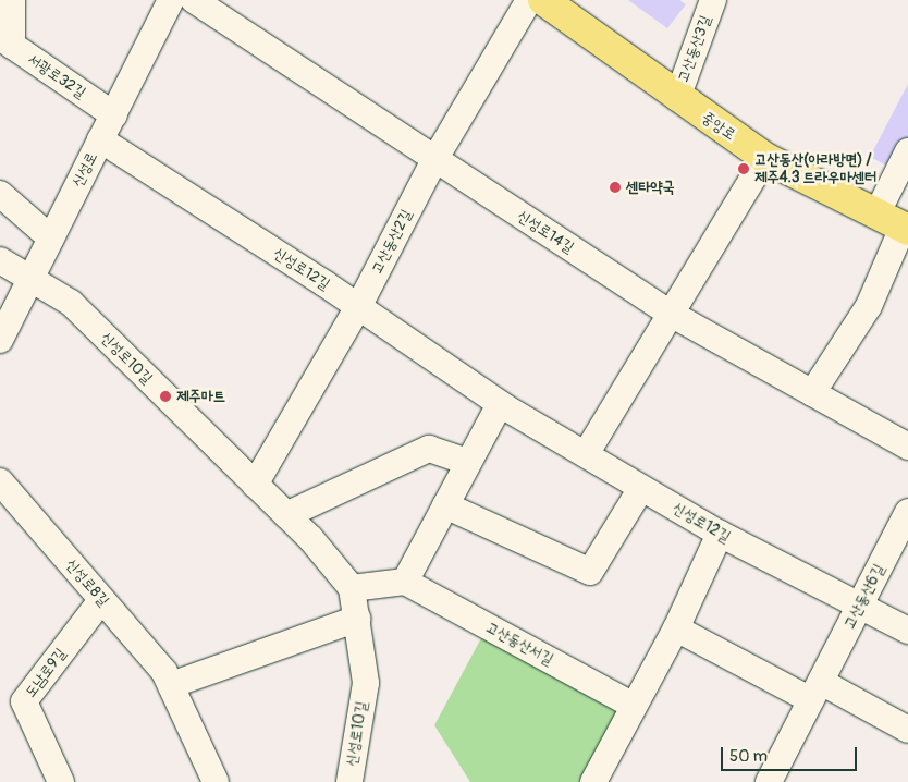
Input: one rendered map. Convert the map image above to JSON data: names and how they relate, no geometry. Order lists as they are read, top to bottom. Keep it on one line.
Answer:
{"streets":{"main road":["중앙로"],"street":["고산동산3길","서광로32길","신성로","신성로14길","고산동산2길","신성로12길","신성로10길","신성로8길","고산동산6길","고산동산서길","도남로9길"]},"crossings":[["고산동산3길","중앙로"],["서광로32길","신성로"],["신성로","신성로12길"],["신성로","신성로10길"],["신성로14길","고산동산2길"],["고산동산2길","신성로12길"],["고산동산2길","신성로10길"],["신성로12길","고산동산6길"],["신성로8길","도남로9길"]],"places":["고산동산(아라방면) / 제주4.3 트라우마센터","센타약국","제주마트"],"scale_bar":"50 m"}
